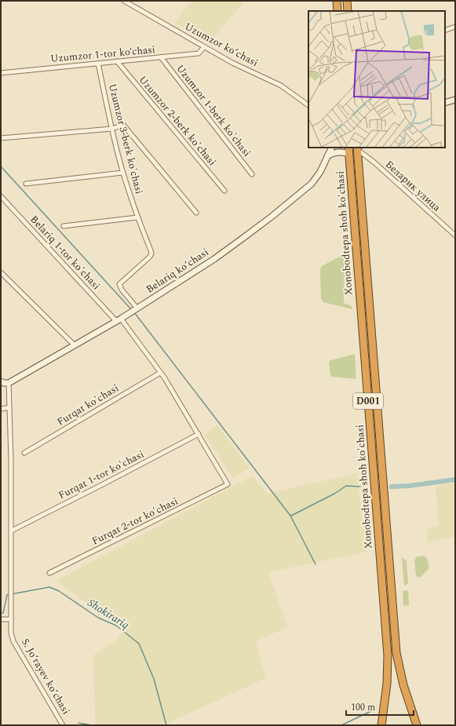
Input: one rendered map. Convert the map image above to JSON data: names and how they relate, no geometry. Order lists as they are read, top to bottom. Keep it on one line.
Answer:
{"streets":{"highway":["Xonobodtepa shoh ko'chasi","D001"],"street":["Uzumzor koʻchasi","Uzumzor 1-tor ko‘chasi","Uzumzor 1-berk ko'chasi","Uzumzor 2-berk ko'chasi","Uzumzor 3-berk ko'chasi","Беларик улица","Belariq 1-tor ko'chasi","Belariq koʻchasi","Furqat ko'chasi","Furqat 1-tor ko'chasi","Furqat 2-tor ko'chasi","S. Joʻrayev koʻchasi"]},"crossings":[["Uzumzor koʻchasi","Uzumzor 1-tor ko‘chasi"],["Uzumzor 1-tor ko‘chasi","Uzumzor 1-berk ko'chasi"],["Uzumzor 1-tor ko‘chasi","Uzumzor 2-berk ko'chasi"],["Uzumzor 1-tor ko‘chasi","Uzumzor 3-berk ko'chasi"],["Uzumzor 3-berk ko'chasi","Belariq koʻchasi"],["Беларик улица","Xonobodtepa shoh ko'chasi"],["Belariq 1-tor ko'chasi","Belariq koʻchasi"],["Belariq 1-tor ko'chasi","Furqat ko'chasi"],["Belariq 1-tor ko'chasi","Furqat 1-tor ko'chasi"],["Belariq 1-tor ko'chasi","Furqat 2-tor ko'chasi"],["Belariq koʻchasi","S. Joʻrayev koʻchasi"],["Furqat 1-tor ko'chasi","S. Joʻrayev koʻchasi"]],"water":["Shokirariq"],"scale_bar":"100 m"}
